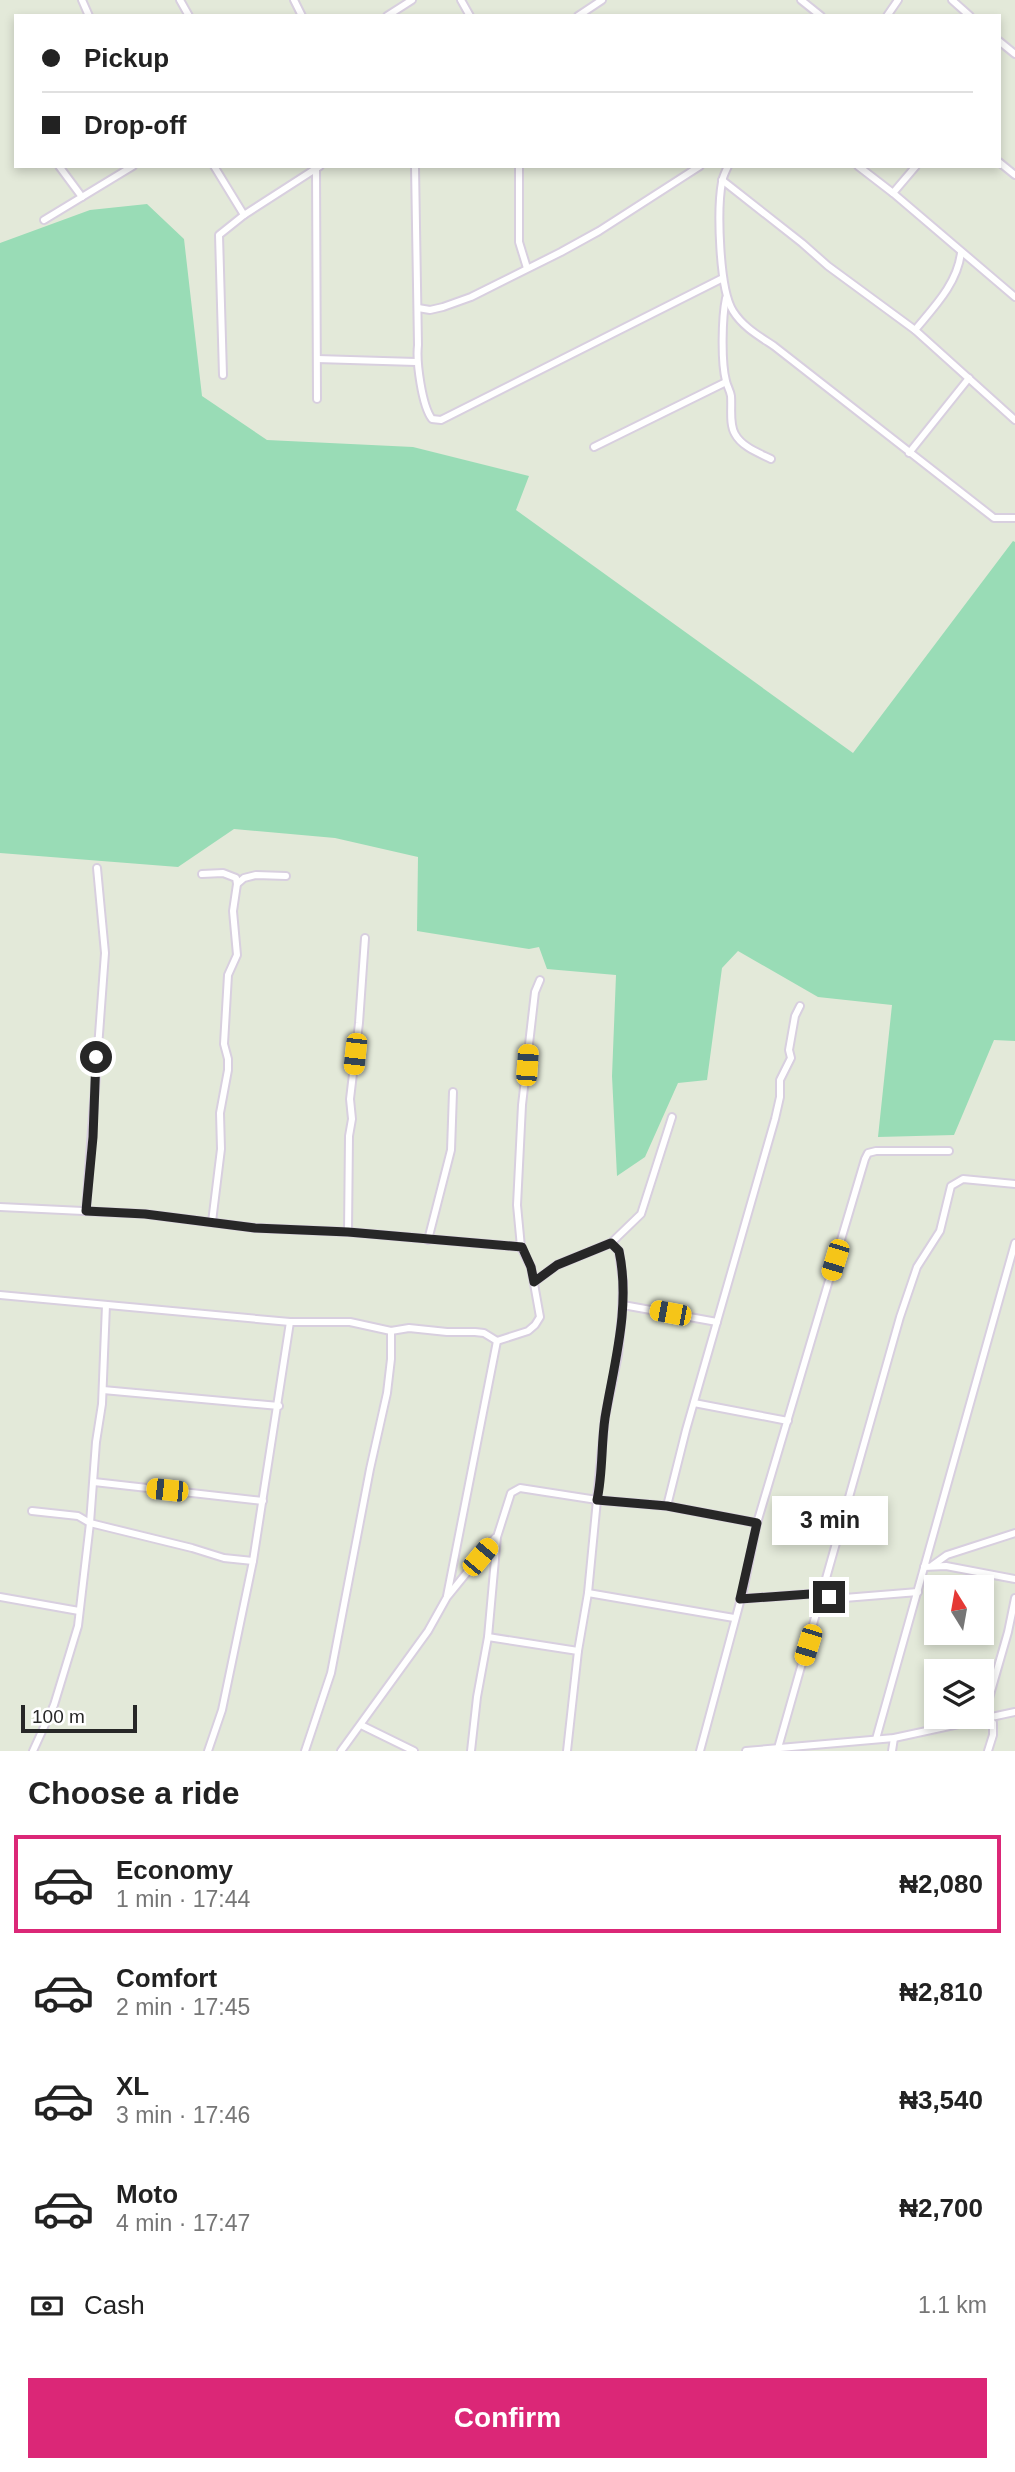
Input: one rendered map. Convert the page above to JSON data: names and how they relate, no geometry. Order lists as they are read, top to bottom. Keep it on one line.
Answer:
{"scale_bar":"100 m","north":"top","page":{"banner":["Pickup","Drop-off"],"bubble":"3 min","scale":"100 m","heading":"Choose a ride","list":[{"name":"Economy","note":"1 min · 17:44","value":"₦2,080"},{"name":"Comfort","note":"2 min · 17:45","value":"₦2,810"},{"name":"XL","note":"3 min · 17:46","value":"₦3,540"},{"name":"Moto","note":"4 min · 17:47","value":"₦2,700"}],"pay":["Cash","1.1 km"],"buttons":"Confirm"}}
